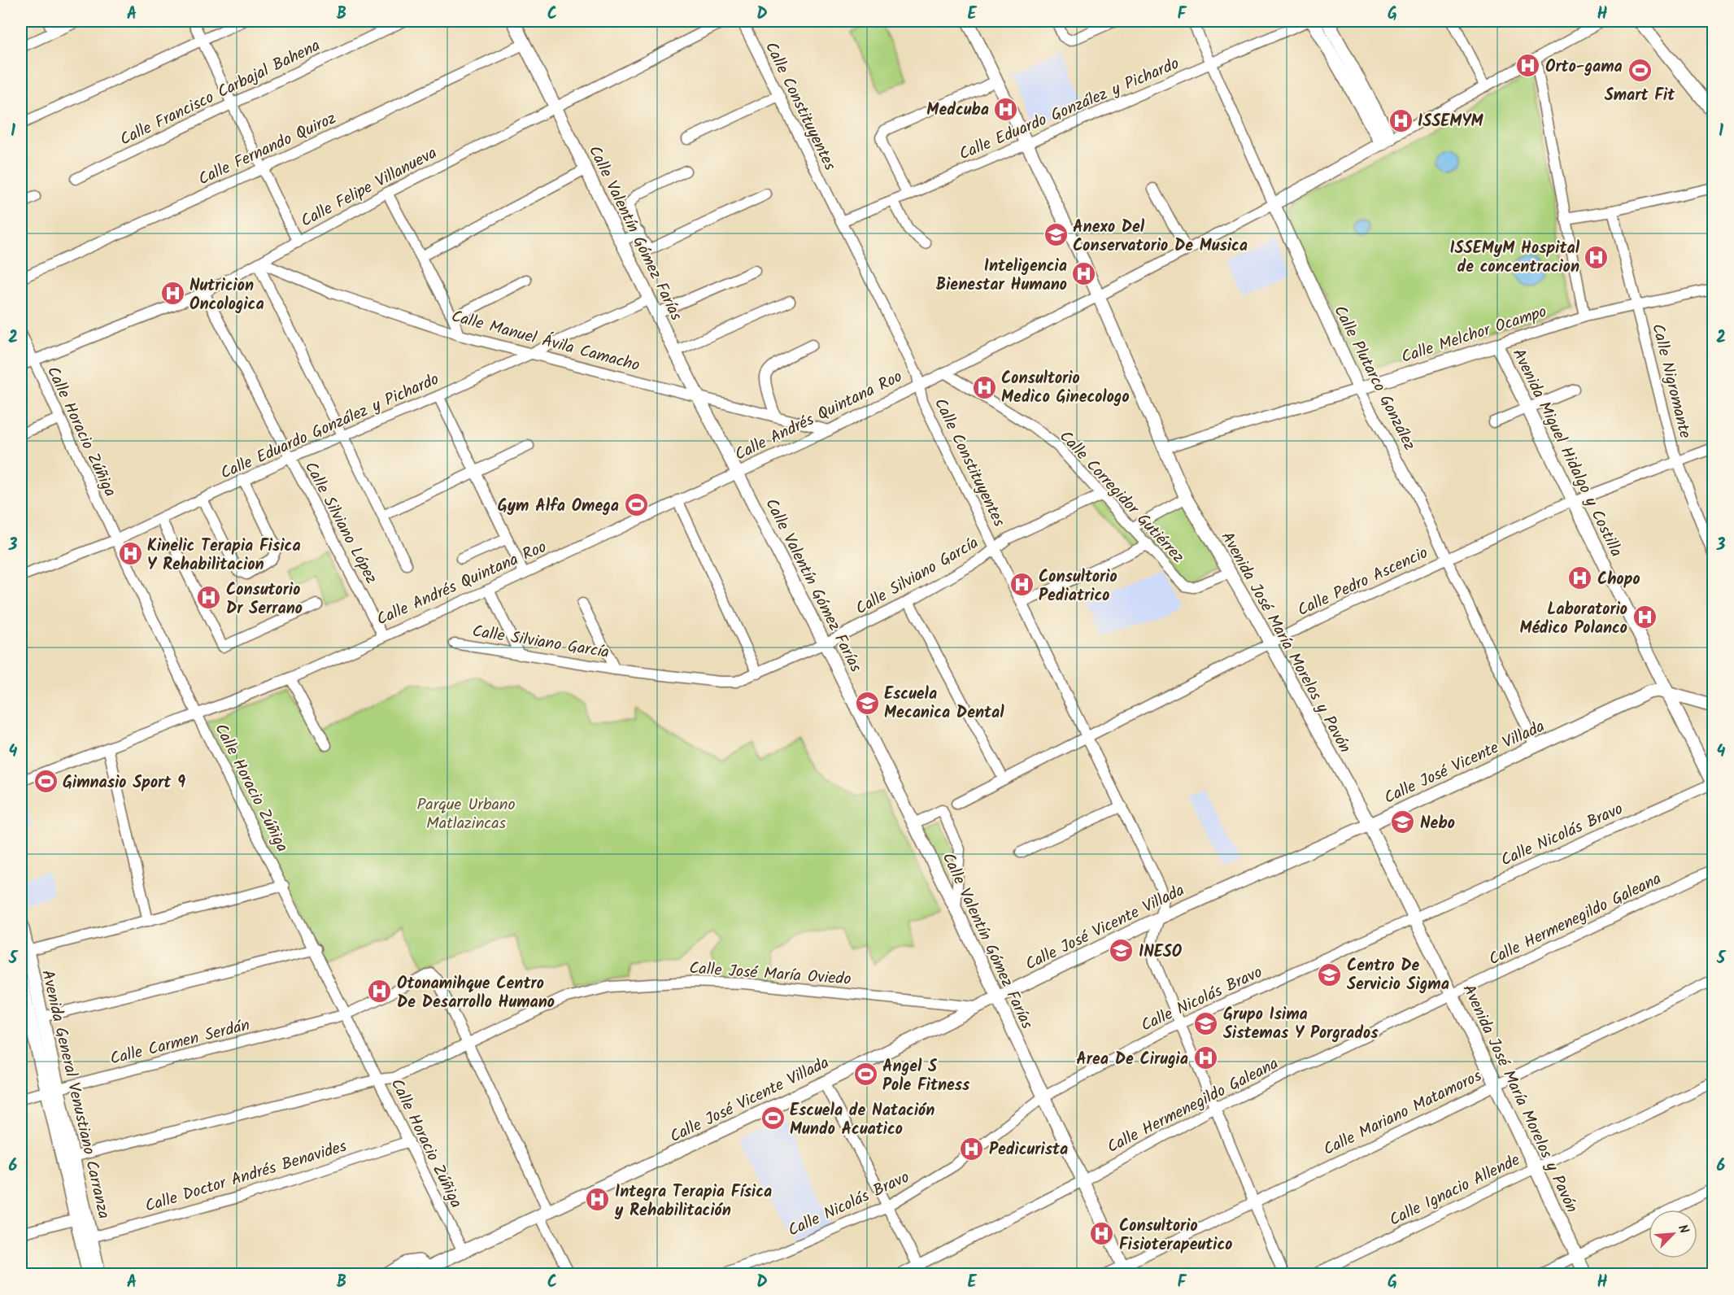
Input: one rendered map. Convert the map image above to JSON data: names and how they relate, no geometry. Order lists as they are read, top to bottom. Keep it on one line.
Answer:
{"streets":{"main road":["Calle Valentín Gómez Farías","Calle Melchor Ocampo","Calle Plutarco González","Calle Andrés Quintana Roo","Avenida Miguel Hidalgo y Costilla","Avenida José María Morelos y Pavón","Calle José Vicente Villada","Avenida General Venustiano Carranza"],"street":["Calle Francisco Carbajal Bahena","Calle Constituyentes","Calle Eduardo González y Pichardo","Calle Fernando Quiroz","Calle Felipe Villanueva","Calle Manuel Ávila Camacho","Calle Nigromante","Calle Horacio Zúñiga","Calle Corregidor Gutiérrez","Calle Silviano López","Calle Silviano García","Calle Pedro Ascencio","Calle Nicolás Bravo","Calle Hermenegildo Galeana","Calle José María Oviedo","Calle Carmen Serdán","Calle Mariano Matamoros","Calle Doctor Andrés Benavides","Calle Ignacio Allende"]},"crossings":[["Calle Constituyentes","Calle Eduardo González y Pichardo"],["Calle Constituyentes","Calle Andrés Quintana Roo"],["Calle Constituyentes","Calle Silviano García"],["Calle Constituyentes","Calle Pedro Ascencio"],["Calle Constituyentes","Calle José Vicente Villada"],["Calle Constituyentes","Calle Nicolás Bravo"],["Calle Constituyentes","Calle Hermenegildo Galeana"],["Calle Constituyentes","Calle Mariano Matamoros"],["Calle Eduardo González y Pichardo","Calle Valentín Gómez Farías"],["Calle Eduardo González y Pichardo","Calle Manuel Ávila Camacho"],["Calle Eduardo González y Pichardo","Calle Plutarco González"],["Calle Eduardo González y Pichardo","Calle Horacio Zúñiga"],["Calle Eduardo González y Pichardo","Calle Silviano López"],["Calle Eduardo González y Pichardo","Avenida José María Morelos y Pavón"],["Calle Fernando Quiroz","Calle Valentín Gómez Farías"],["Calle Felipe Villanueva","Calle Valentín Gómez Farías"],["Calle Felipe Villanueva","Calle Manuel Ávila Camacho"],["Calle Felipe Villanueva","Calle Horacio Zúñiga"],["Calle Felipe Villanueva","Calle Silviano López"],["Calle Valentín Gómez Farías","Calle Manuel Ávila Camacho"],["Calle Valentín Gómez Farías","Calle Andrés Quintana Roo"],["Calle Valentín Gómez Farías","Calle Silviano García"],["Calle Valentín Gómez Farías","Calle José Vicente Villada"],["Calle Valentín Gómez Farías","Calle Nicolás Bravo"],["Calle Valentín Gómez Farías","Calle Hermenegildo Galeana"],["Calle Valentín Gómez Farías","Calle Mariano Matamoros"],["Calle Melchor Ocampo","Calle Plutarco González"],["Calle Melchor Ocampo","Calle Nigromante"],["Calle Melchor Ocampo","Avenida Miguel Hidalgo y Costilla"],["Calle Melchor Ocampo","Avenida José María Morelos y Pavón"],["Calle Manuel Ávila Camacho","Calle Andrés Quintana Roo"],["Calle Plutarco González","Calle Andrés Quintana Roo"],["Calle Plutarco González","Calle Pedro Ascencio"],["Calle Plutarco González","Calle José Vicente Villada"],["Calle Nigromante","Calle Pedro Ascencio"],["Calle Andrés Quintana Roo","Calle Horacio Zúñiga"],["Calle Andrés Quintana Roo","Calle Corregidor Gutiérrez"],["Calle Andrés Quintana Roo","Calle Silviano López"],["Calle Andrés Quintana Roo","Avenida José María Morelos y Pavón"],["Calle Horacio Zúñiga","Calle José Vicente Villada"],["Calle Horacio Zúñiga","Calle José María Oviedo"],["Calle Horacio Zúñiga","Calle Carmen Serdán"],["Calle Horacio Zúñiga","Calle Doctor Andrés Benavides"],["Avenida Miguel Hidalgo y Costilla","Calle Pedro Ascencio"],["Avenida Miguel Hidalgo y Costilla","Calle José Vicente Villada"],["Avenida Miguel Hidalgo y Costilla","Calle Nicolás Bravo"],["Calle Corregidor Gutiérrez","Calle Silviano García"],["Calle Corregidor Gutiérrez","Avenida José María Morelos y Pavón"],["Calle Pedro Ascencio","Avenida José María Morelos y Pavón"],["Avenida José María Morelos y Pavón","Calle José Vicente Villada"],["Avenida José María Morelos y Pavón","Calle Nicolás Bravo"],["Avenida José María Morelos y Pavón","Calle Hermenegildo Galeana"],["Avenida José María Morelos y Pavón","Calle Mariano Matamoros"],["Avenida José María Morelos y Pavón","Calle Ignacio Allende"],["Calle José Vicente Villada","Calle José María Oviedo"],["Calle José María Oviedo","Calle Carmen Serdán"],["Calle José María Oviedo","Avenida General Venustiano Carranza"],["Calle Carmen Serdán","Avenida General Venustiano Carranza"],["Avenida General Venustiano Carranza","Calle Doctor Andrés Benavides"]],"parks":["Parque Urbano Matlazincas"],"places":{"hospital":["Orto-gama","Medcuba","ISSEMYM","ISSEMyM Hospital de concentracion","Inteligencia Bienestar Humano","Nutricion Oncologica","Consultorio Medico Ginecologo","Kinelic Terapia Fisica Y Rehabilitacion","Chopo","Consultorio Pediatrico","Consutorio Dr Serrano","Laboratorio Médico Polanco","Otonamihque Centro De Desarrollo Humano","Area De Cirugia","Pedicurista","Integra Terapia Física y Rehabilitación","Consultorio Fisioterapeutico"],"sports":["Smart Fit","Gym Alfa Omega","Gimnasio Sport 9","Angel S Pole Fitness","Escuela de Natación Mundo Acuatico"],"school or university":["Anexo Del Conservatorio De Musica","Escuela Mecanica Dental","Nebo","INESO","Centro De Servicio Sigma","Grupo Isima Sistemas Y Porgrados"]},"north":"top right","grid":{"columns":["A","B","C","D","E","F","G","H"],"rows":["1","2","3","4","5","6"]}}
